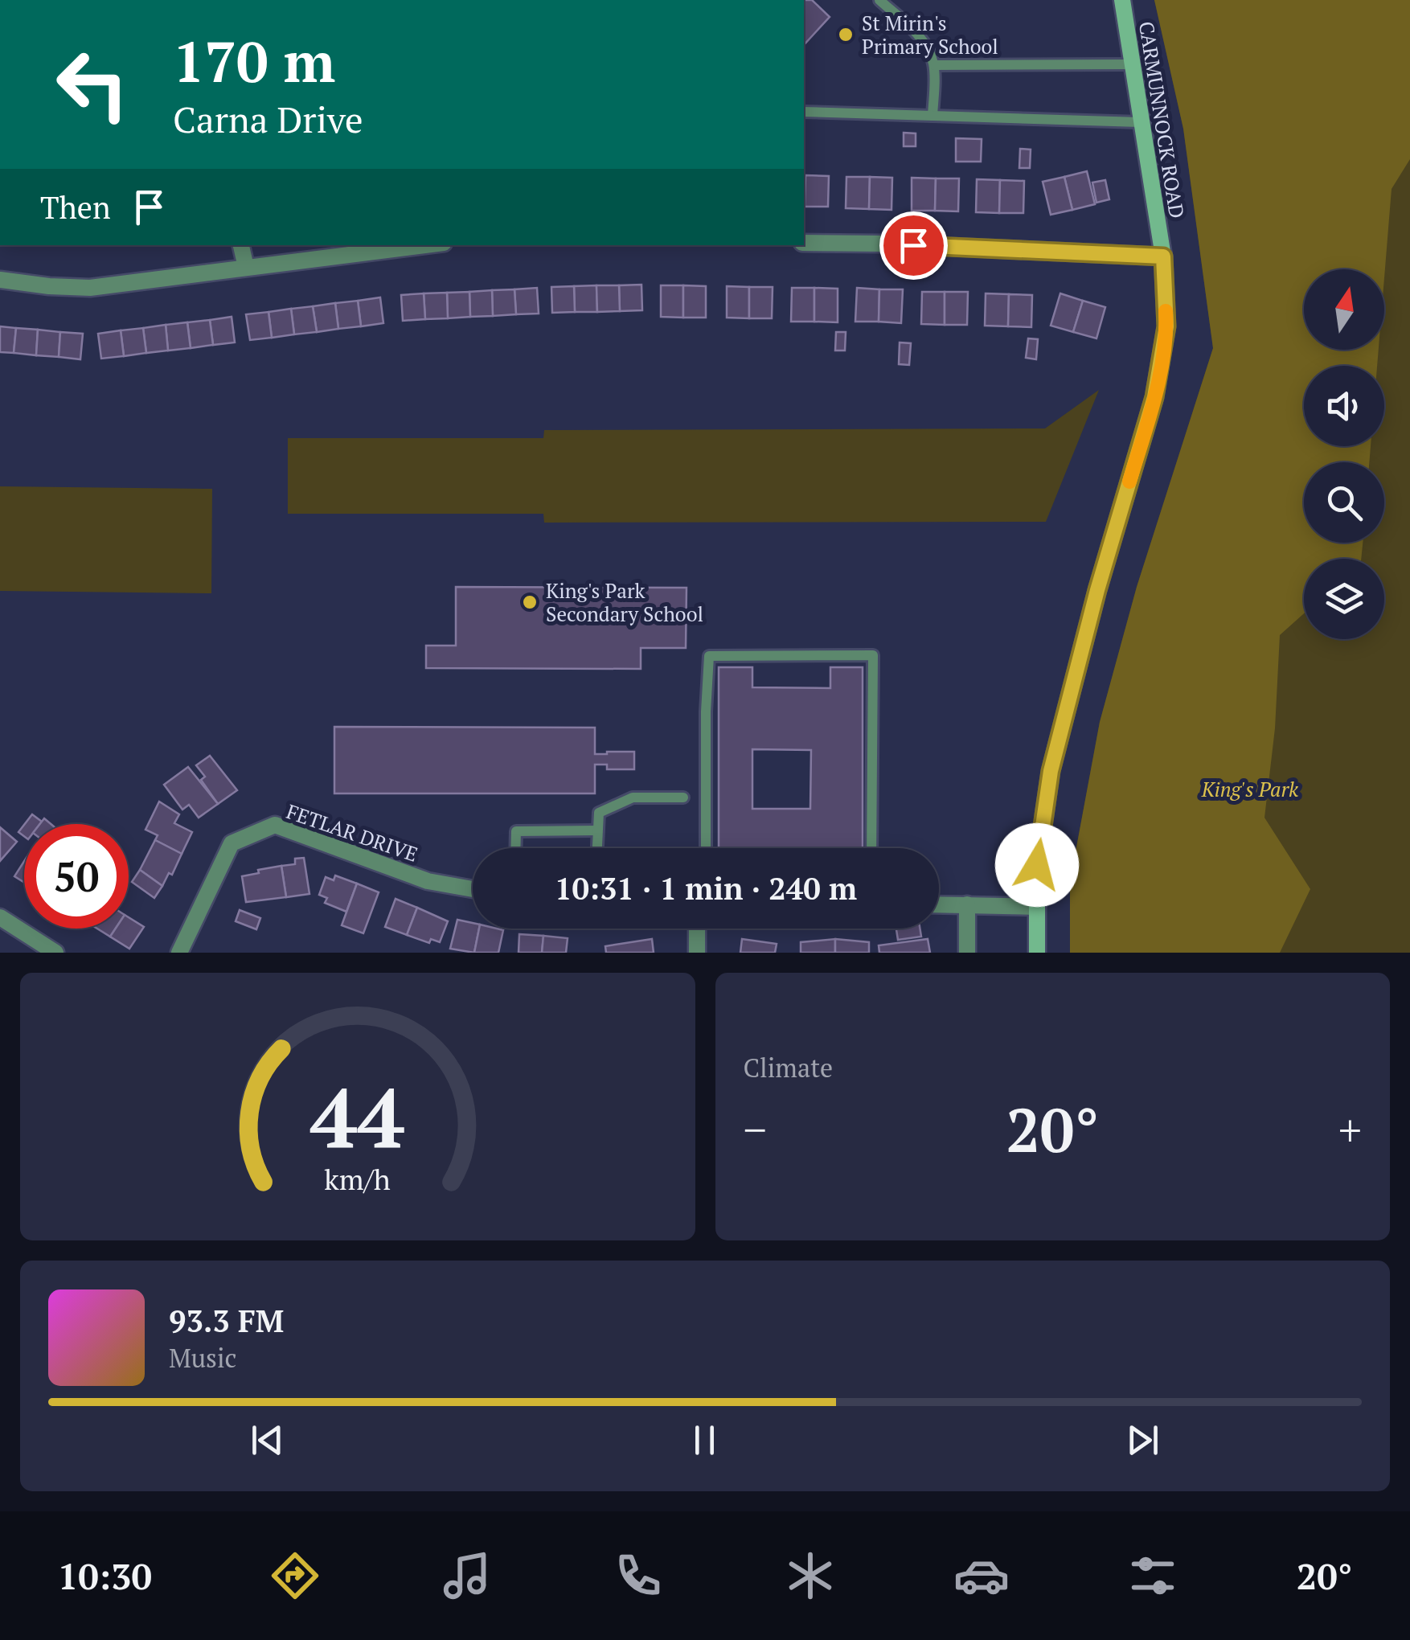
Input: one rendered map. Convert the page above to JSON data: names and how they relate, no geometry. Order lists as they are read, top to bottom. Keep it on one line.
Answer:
{"streets":{"main road":["CARMUNNOCK ROAD"],"street":["FETLAR DRIVE"]},"parks":["King's Park"],"places":["St Mirin's Primary School","King's Park Secondary School"],"north":"top","page":{"turn":["170 m","Carna Drive"],"then":"Then","limit":"50","trip":"10:31 · 1 min · 240 m","tile":"Climate","heat":["−","20°","+"],"song":["93.3 FM","Music"],"tabs":["10:30","20°"],"gauge":["44","km/h"]}}
